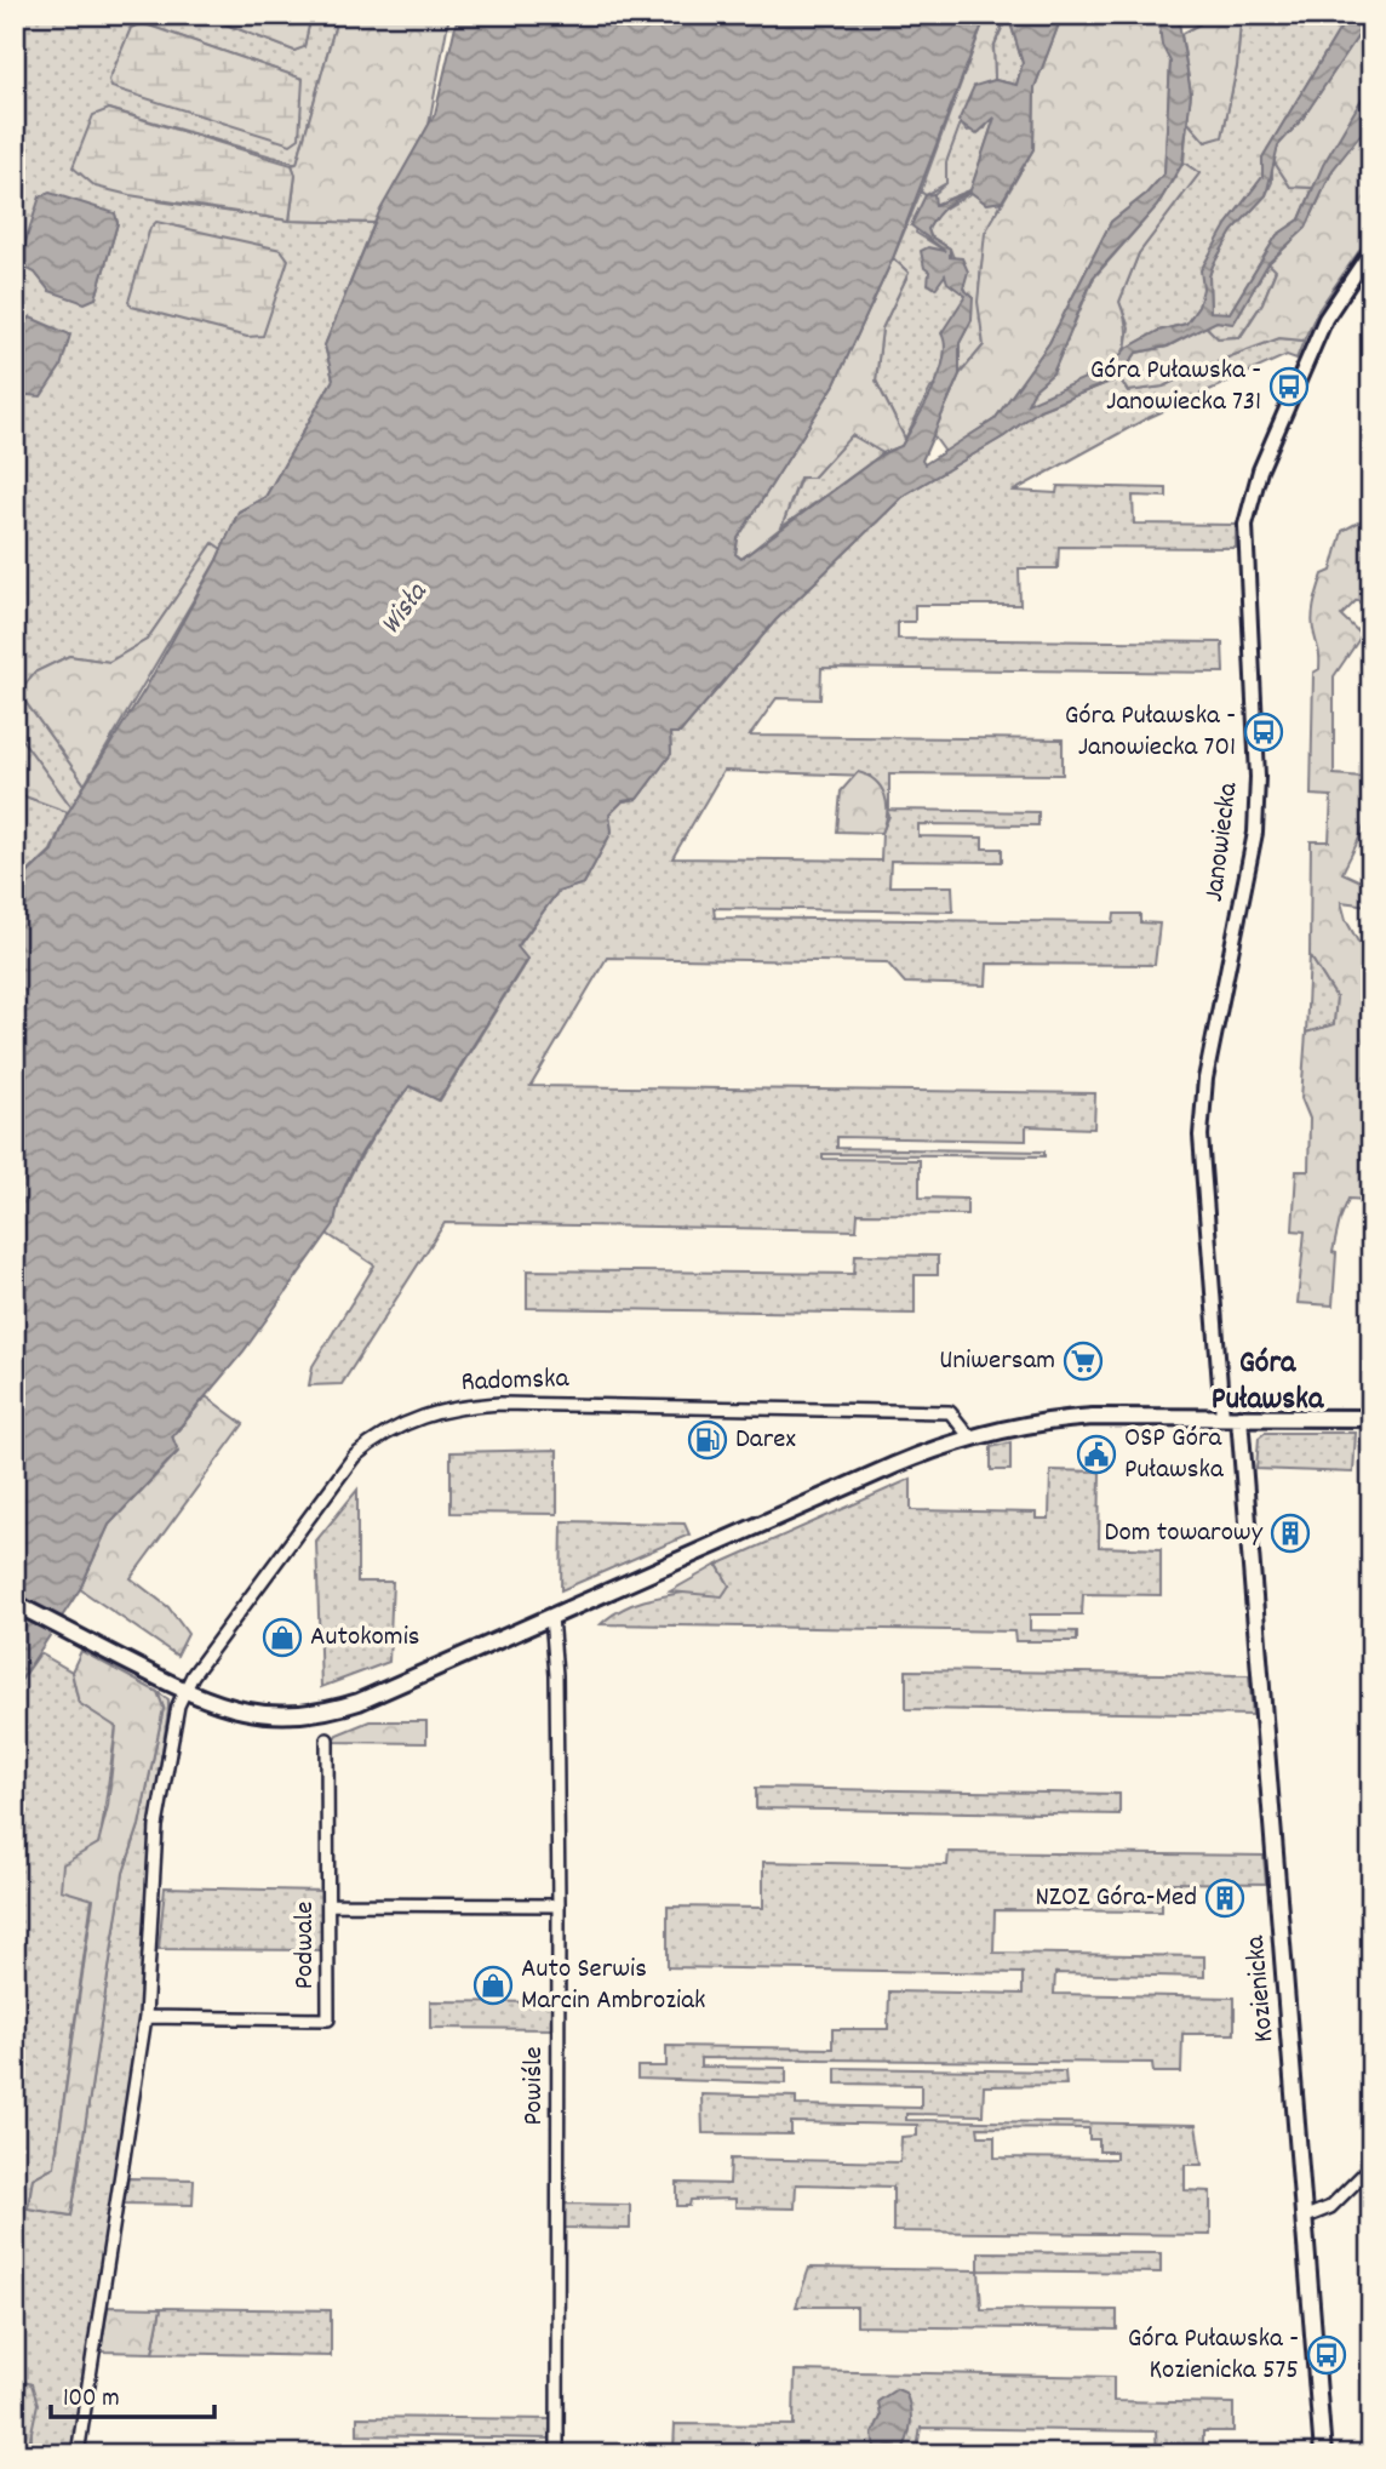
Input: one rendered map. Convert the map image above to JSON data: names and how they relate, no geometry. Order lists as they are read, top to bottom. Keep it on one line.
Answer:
{"streets":{"main road":["Kozienicka"],"street":["Janowiecka","Radomska","Podwale","Powiśle"]},"districts":["Góra Puławska"],"water":["Wisła"],"places":{"bus stop":["Góra Puławska - Janowiecka 731","Góra Puławska - Janowiecka 701","Góra Puławska - Kozienicka 575"],"supermarket":["Uniwersam"],"fuel station":["Darex"],"public building":["OSP Góra Puławska"],"building":["Dom towarowy","NZOZ Góra-Med"],"shop":["Autokomis","Auto Serwis Marcin Ambroziak"]},"scale_bar":"100 m"}
